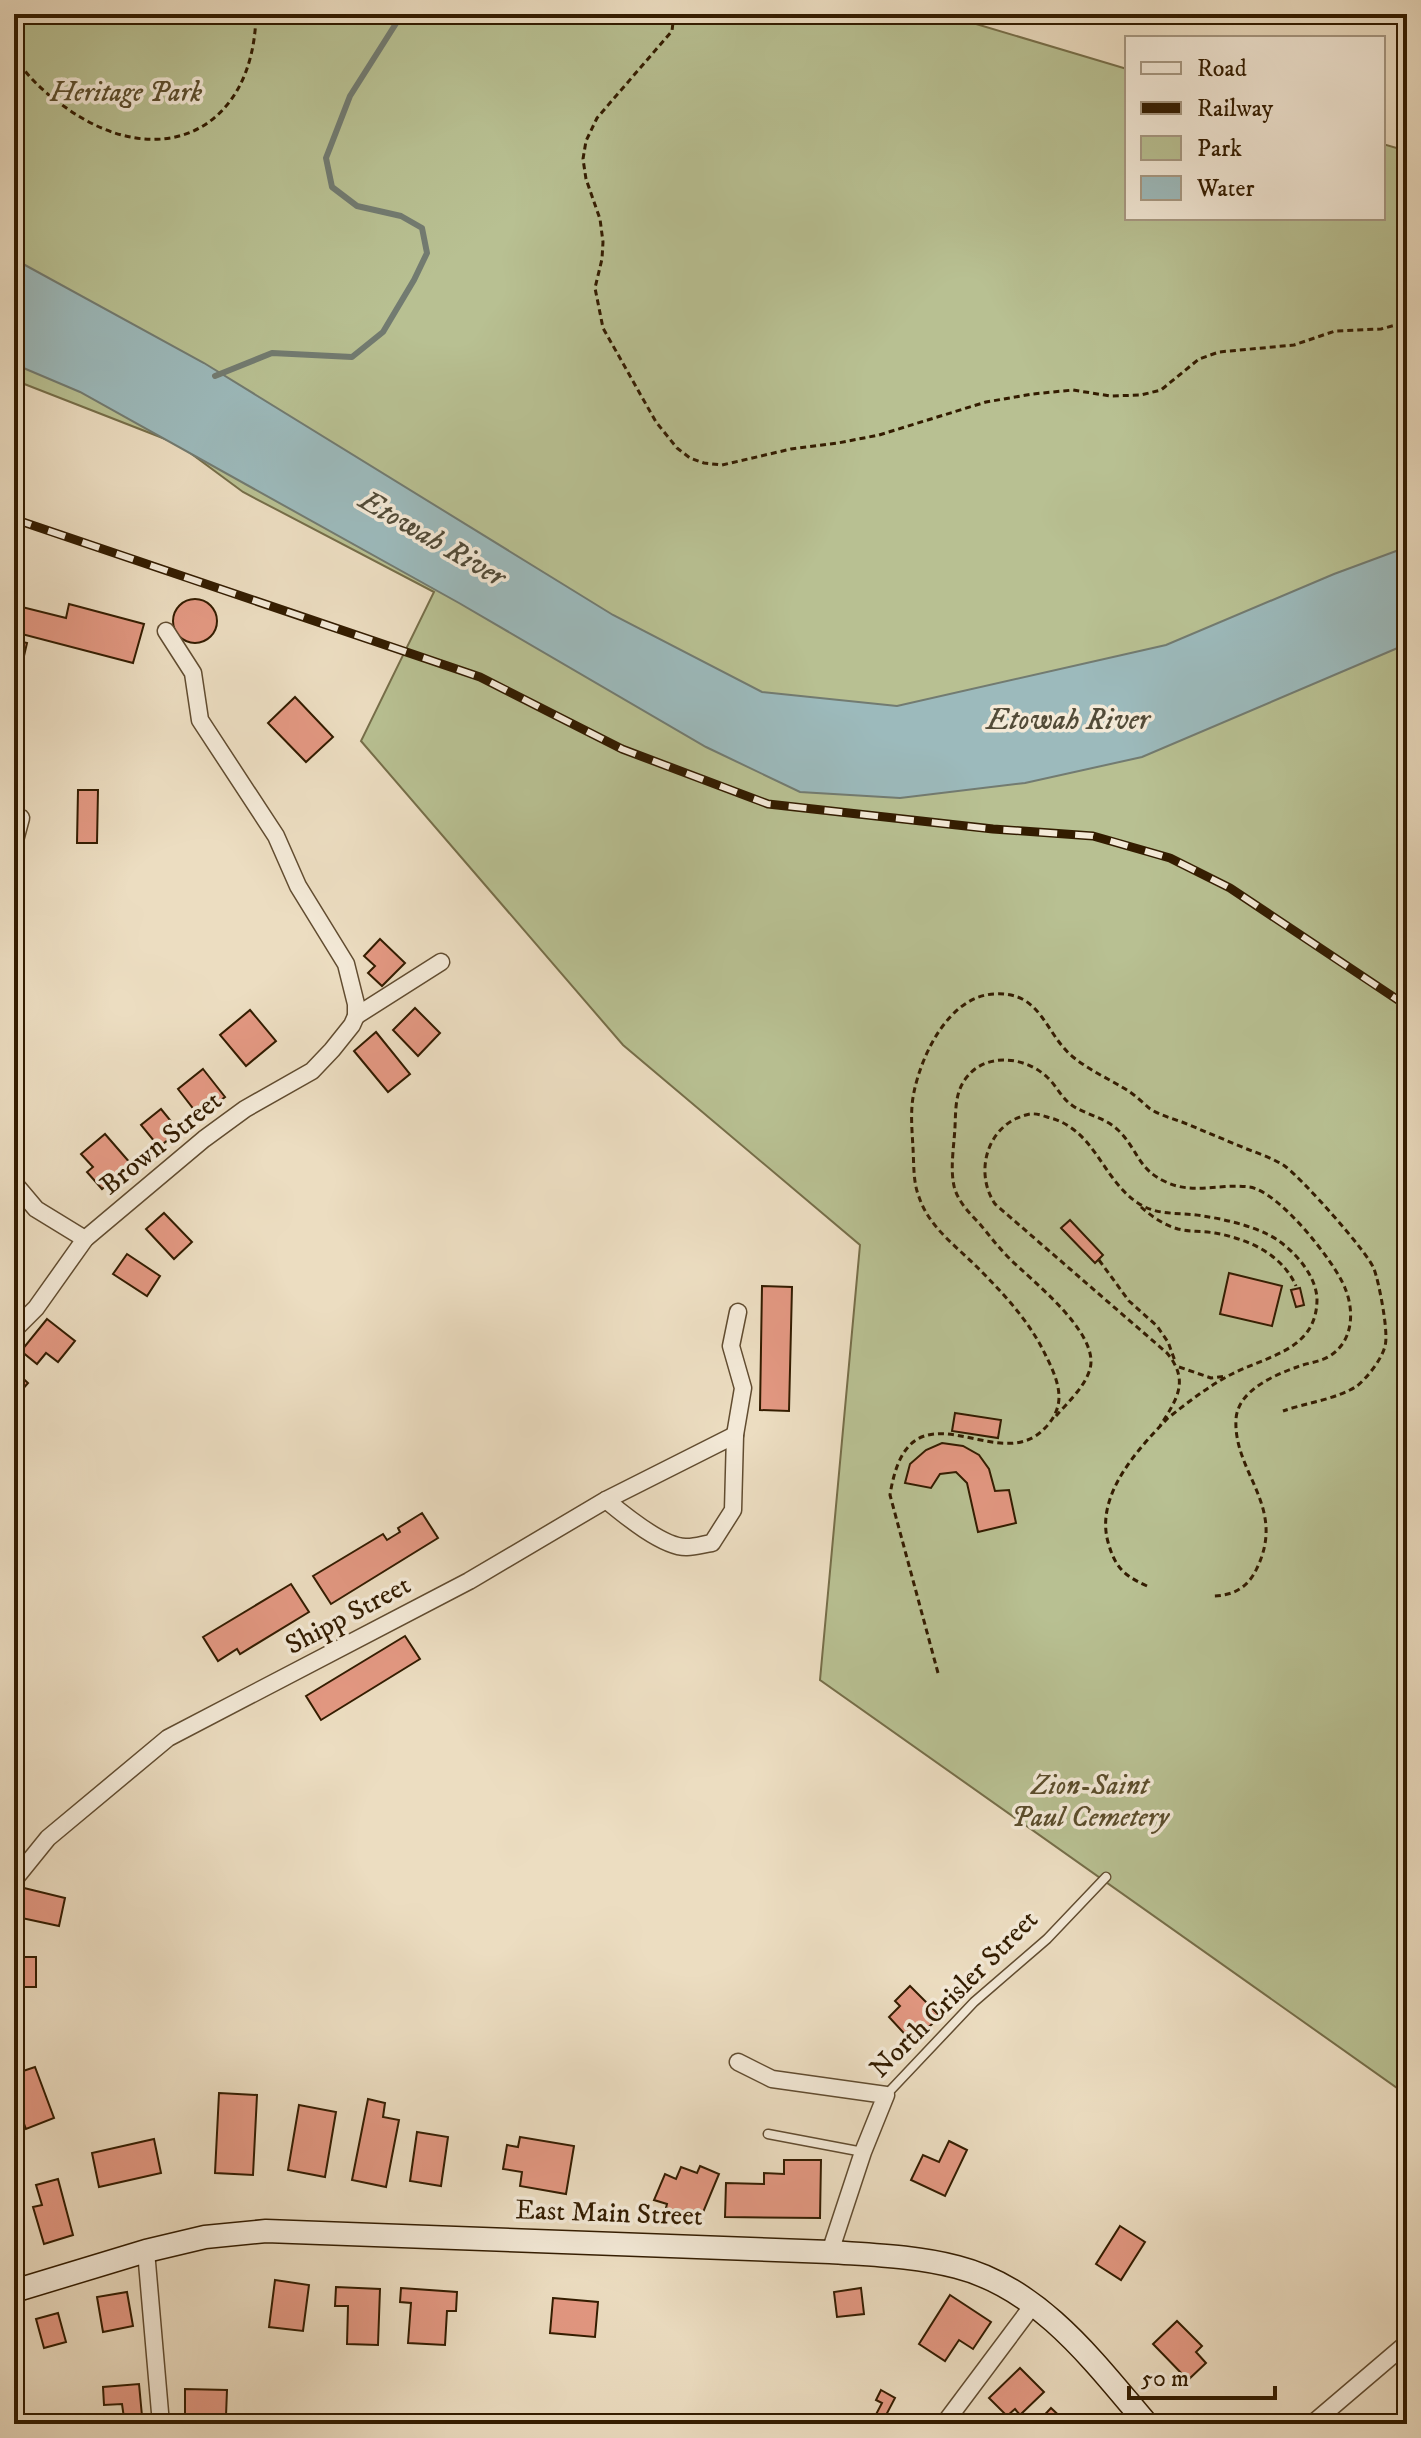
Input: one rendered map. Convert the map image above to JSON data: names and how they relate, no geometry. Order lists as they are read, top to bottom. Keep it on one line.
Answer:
{"streets":{"main road":["East Main Street"],"street":["Brown Street","Shipp Street","North Crisler Street"]},"crossings":[["North Crisler Street","East Main Street"]],"water":["Etowah River"],"parks":["Heritage Park","Zion-Saint Paul Cemetery"],"legend":["Road","Railway","Park","Water"],"scale_bar":"50 m"}
